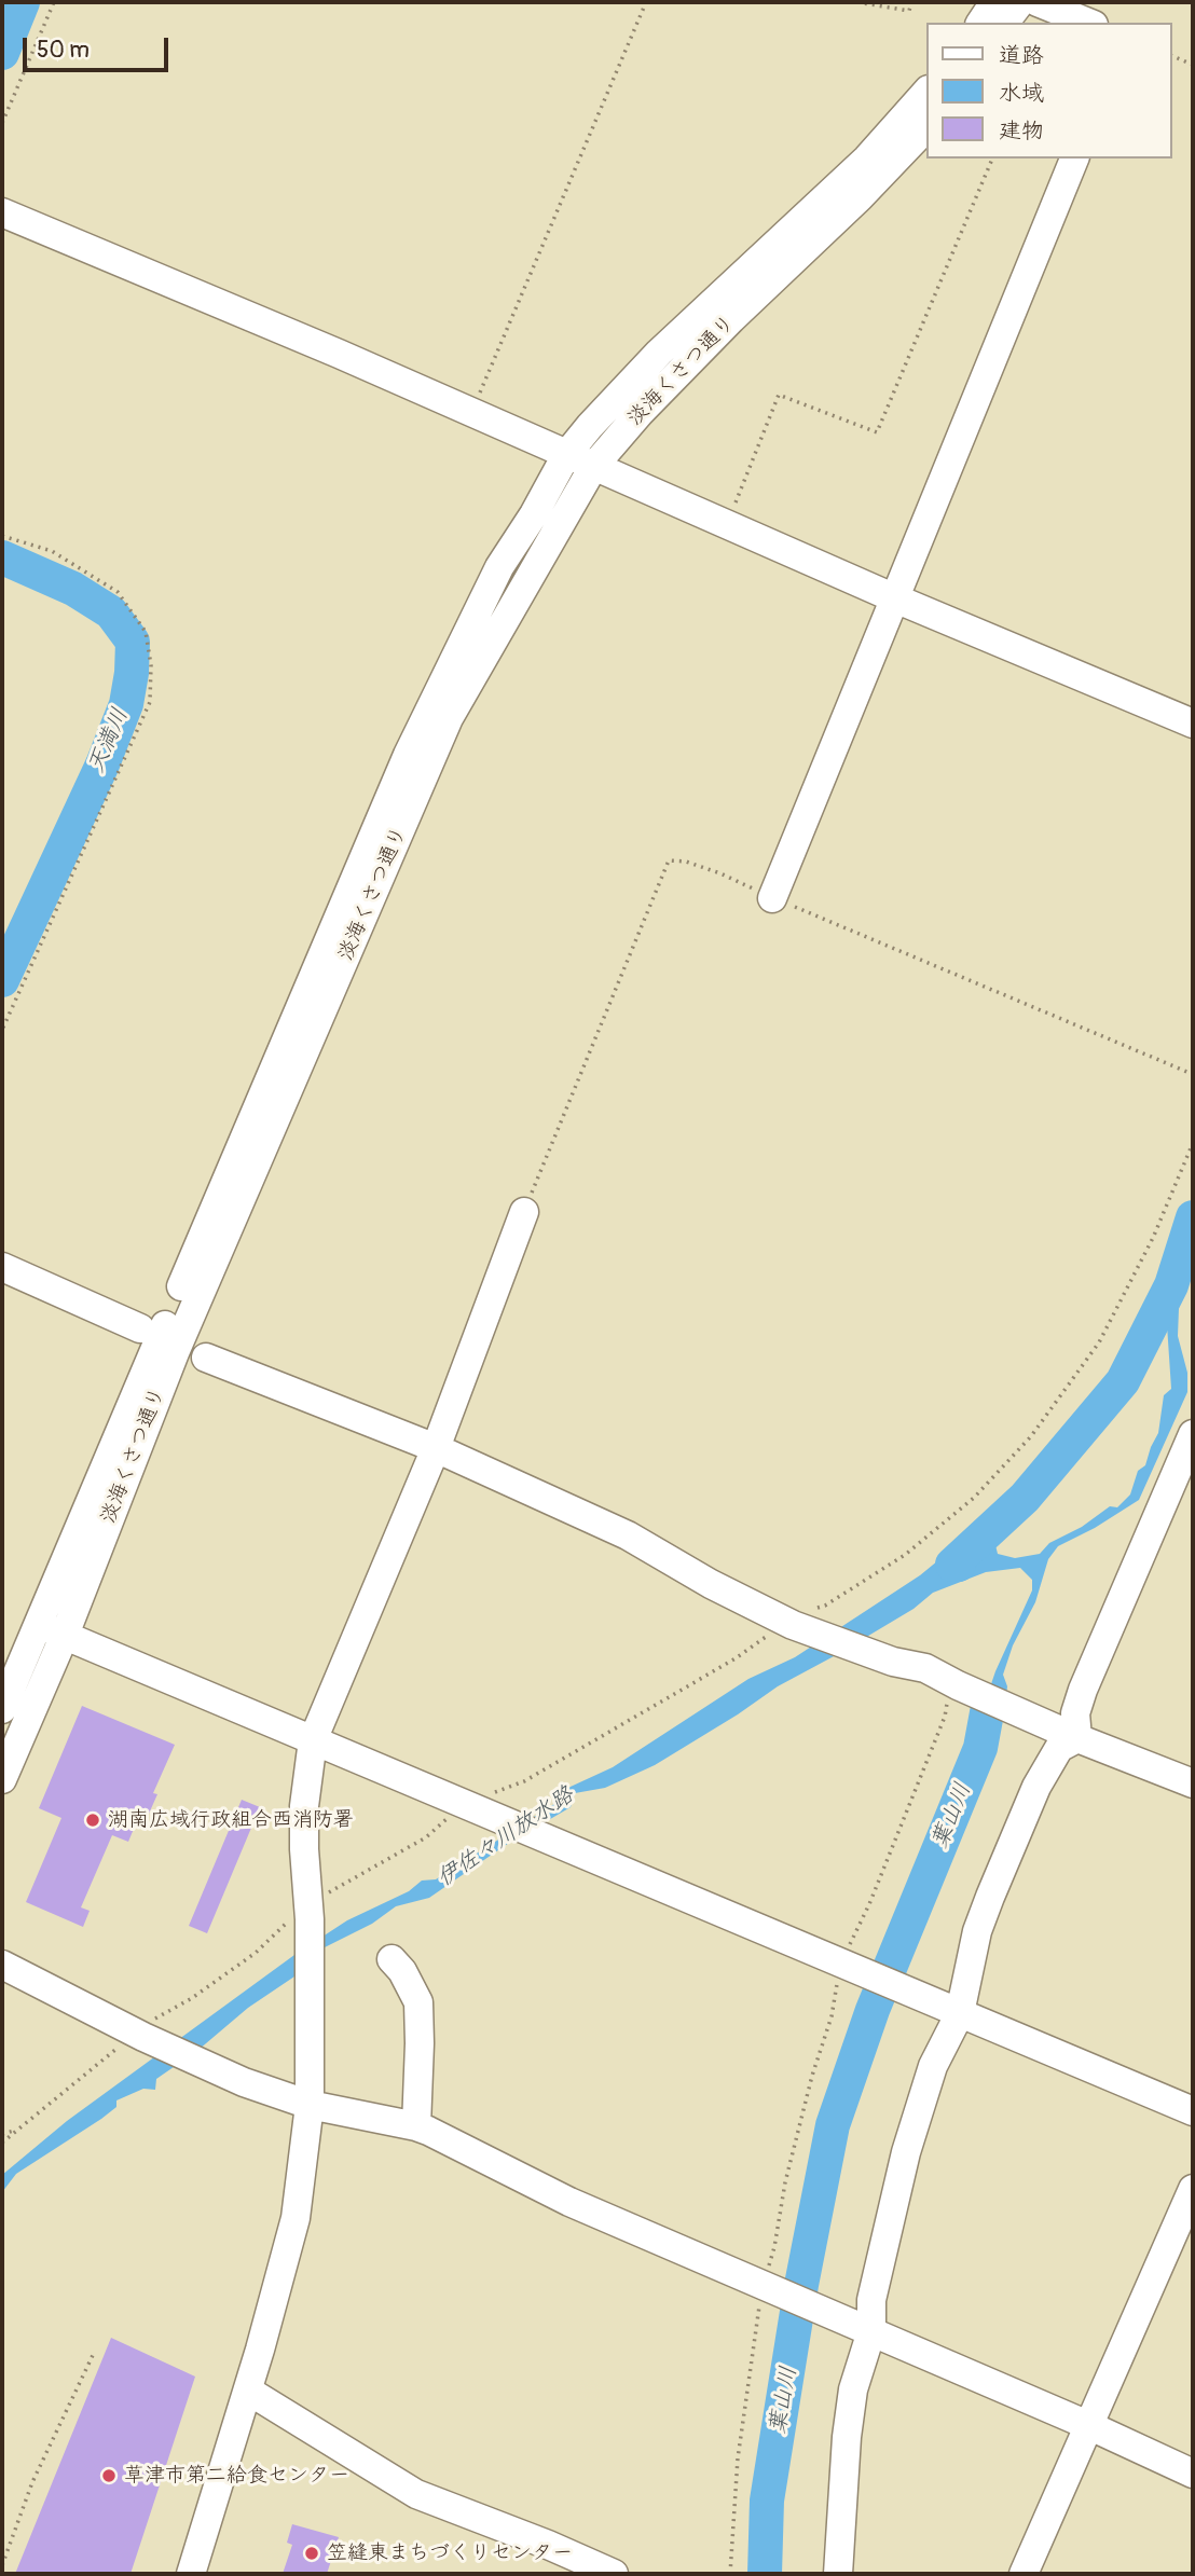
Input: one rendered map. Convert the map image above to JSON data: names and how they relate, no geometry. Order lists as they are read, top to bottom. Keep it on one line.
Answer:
{"streets":{"street":["淡海くさつ通り"]},"water":["天満川","葉山川","伊佐々川放水路"],"places":["湖南広域行政組合西消防署","草津市第二給食センター","笠縫東まちづくりセンター"],"legend":["道路","水域","建物"],"scale_bar":"50 m"}
